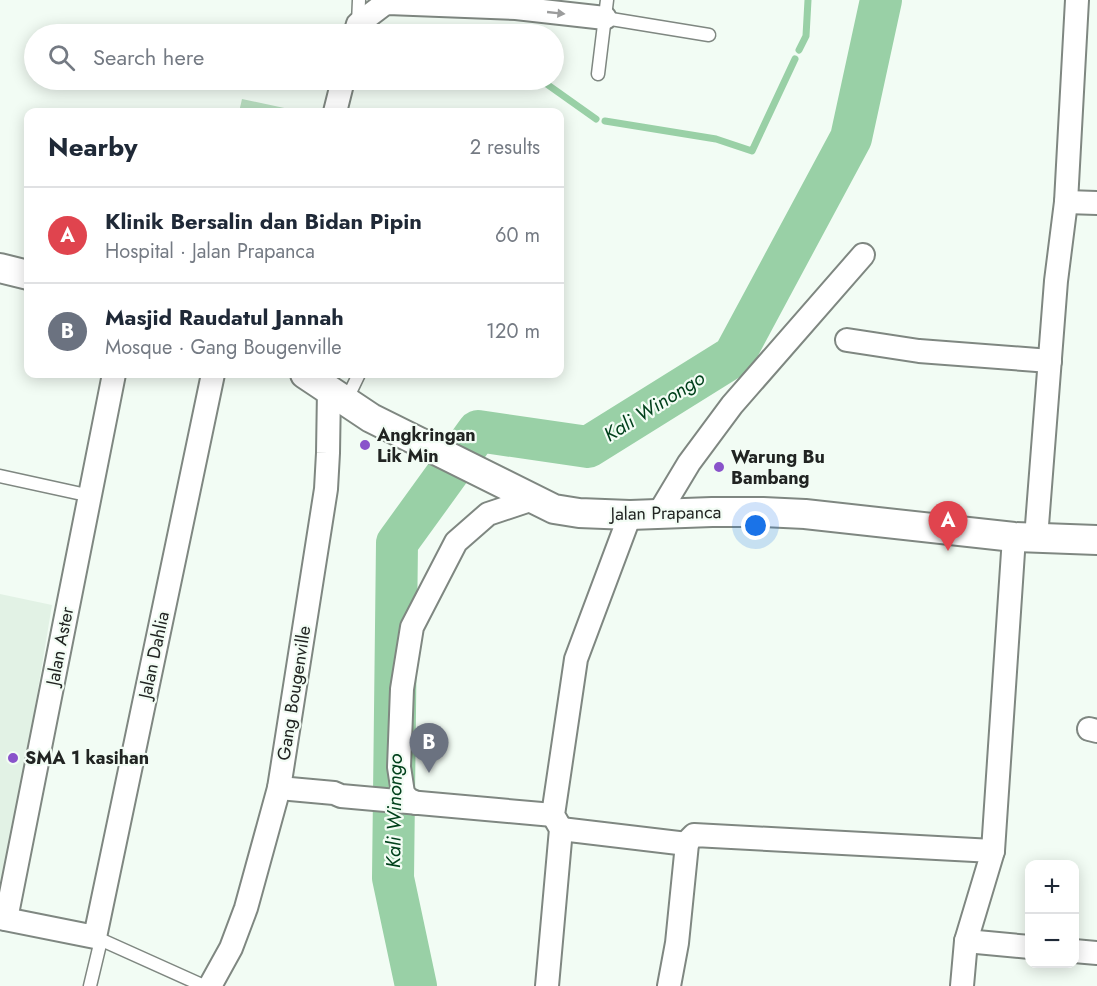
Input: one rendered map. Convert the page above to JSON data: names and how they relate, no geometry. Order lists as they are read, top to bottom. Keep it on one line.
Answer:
{"streets":{"street":["Jalan Prapanca","Jalan Aster","Jalan Dahlia","Gang Bougenville"]},"crossings":[["Jalan Prapanca","Gang Bougenville"]],"water":["Kali Winongo"],"places":["Angkringan Lik Min","Warung Bu Bambang","SMA 1 kasihan"],"page":{"search":"Search here","heading":["Nearby","2 results"],"list":[{"mark":"A","name":"Klinik Bersalin dan Bidan Pipin","note":"Hospital · Jalan Prapanca","value":"60 m"},{"mark":"B","name":"Masjid Raudatul Jannah","note":"Mosque · Gang Bougenville","value":"120 m"}],"pins":["A","B"],"map_buttons":["+","−"]}}
